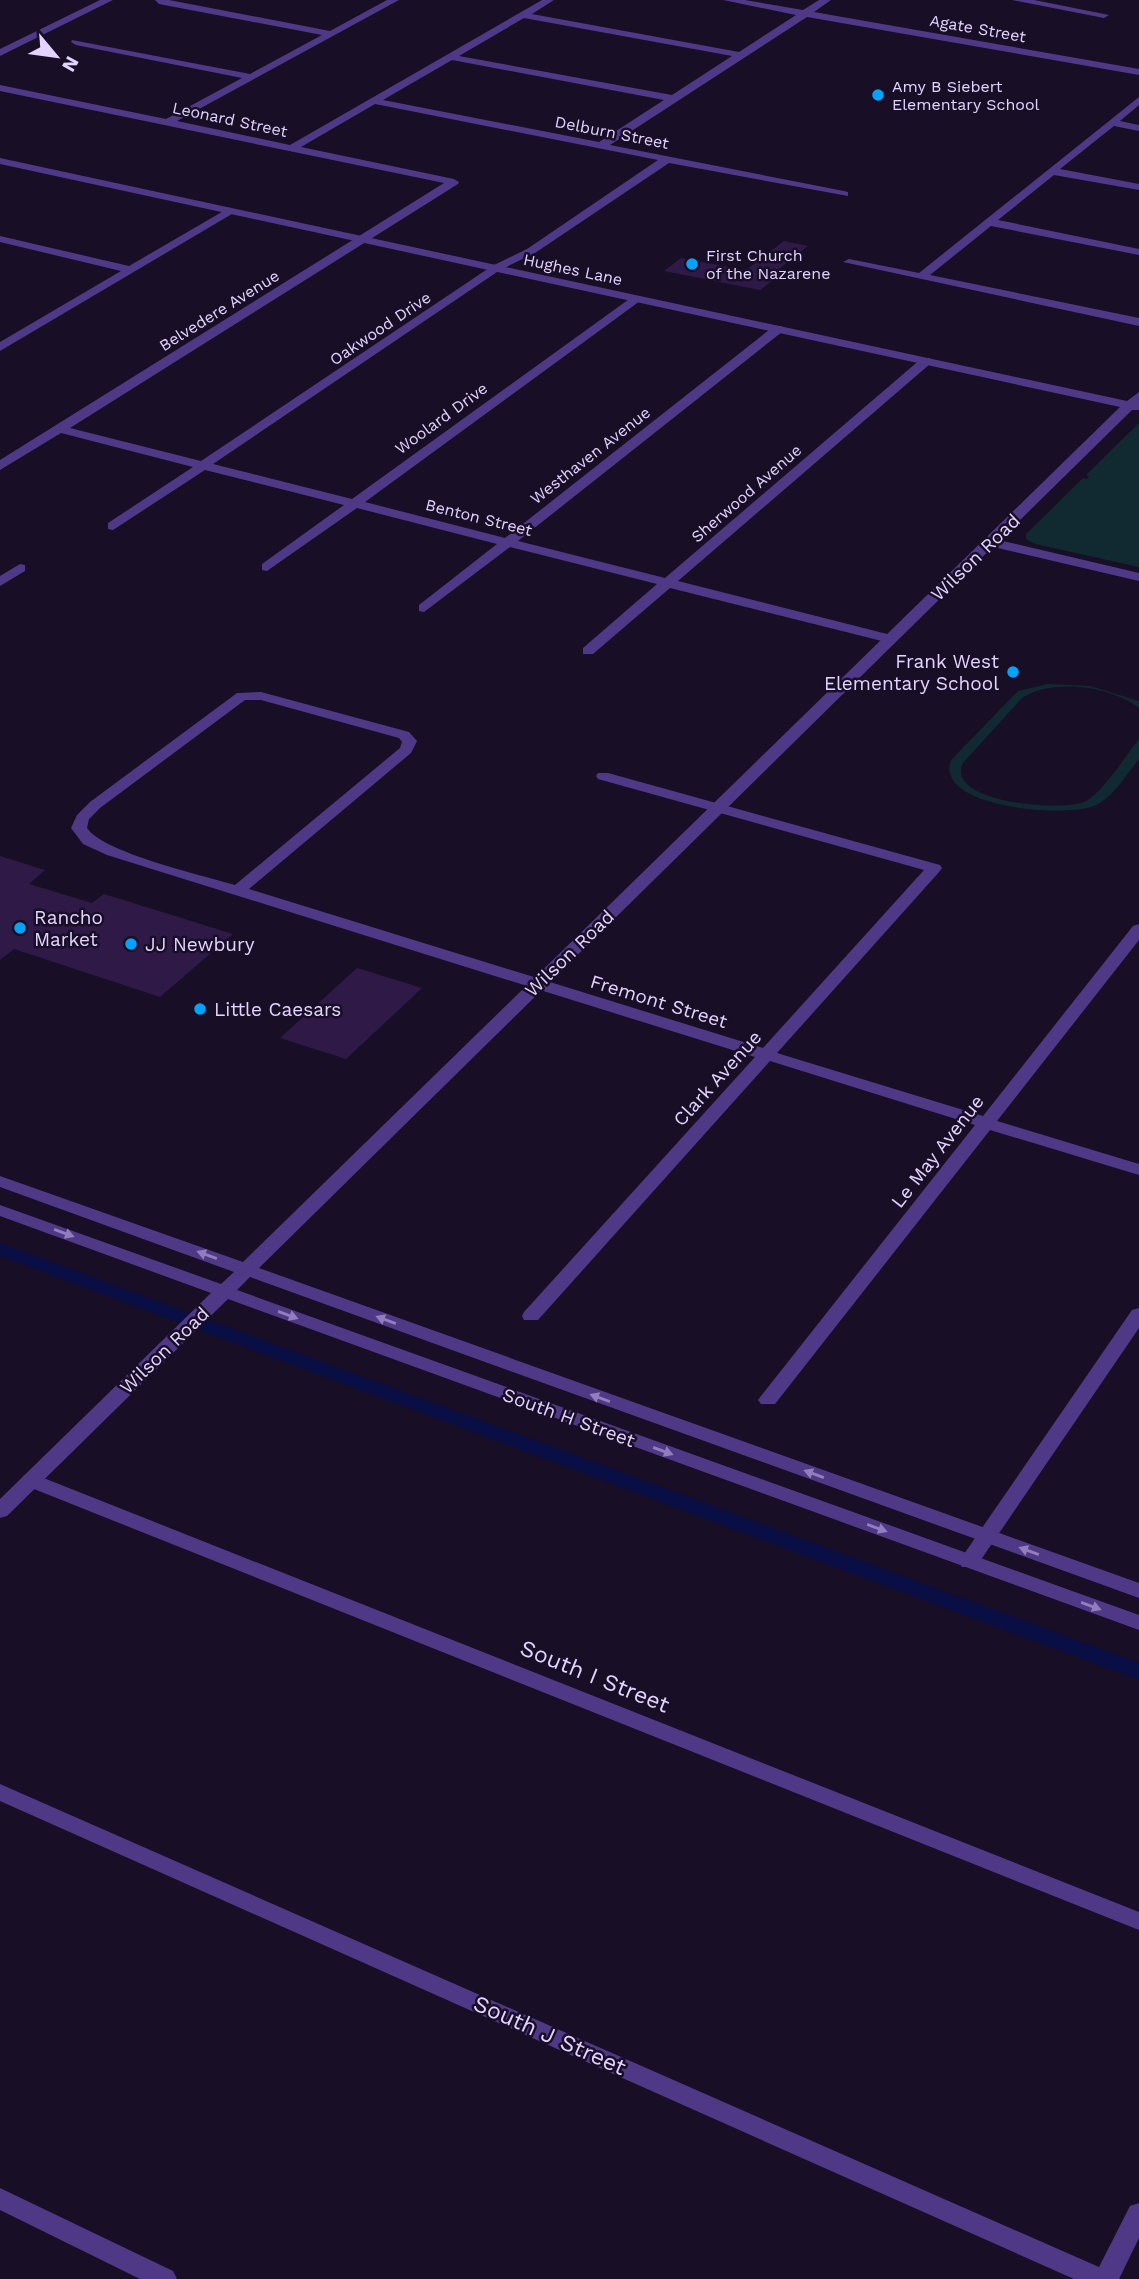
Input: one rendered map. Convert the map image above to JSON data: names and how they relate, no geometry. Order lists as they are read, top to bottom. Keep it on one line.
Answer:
{"streets":{"street":["Agate Street","Leonard Street","Delburn Street","Hughes Lane","Belvedere Avenue","Oakwood Drive","Woolard Drive","Westhaven Avenue","Sherwood Avenue","Benton Street","Wilson Road","Fremont Street","Clark Avenue","Le May Avenue","South H Street","South I Street","South J Street"]},"crossings":[["Leonard Street","Belvedere Avenue"],["Delburn Street","Oakwood Drive"],["Hughes Lane","Belvedere Avenue"],["Hughes Lane","Oakwood Drive"],["Hughes Lane","Woolard Drive"],["Hughes Lane","Westhaven Avenue"],["Hughes Lane","Sherwood Avenue"],["Hughes Lane","Wilson Road"],["Belvedere Avenue","Benton Street"],["Oakwood Drive","Benton Street"],["Woolard Drive","Benton Street"],["Westhaven Avenue","Benton Street"],["Sherwood Avenue","Benton Street"],["Benton Street","Wilson Road"],["Wilson Road","Fremont Street"],["Wilson Road","Clark Avenue"],["Wilson Road","South H Street"],["Wilson Road","South I Street"],["Fremont Street","Clark Avenue"],["Fremont Street","Le May Avenue"]],"places":["Amy B Siebert Elementary School","First Church of the Nazarene","Frank West Elementary School","Rancho Market","JJ Newbury","Little Caesars"],"north":"bottom right"}
